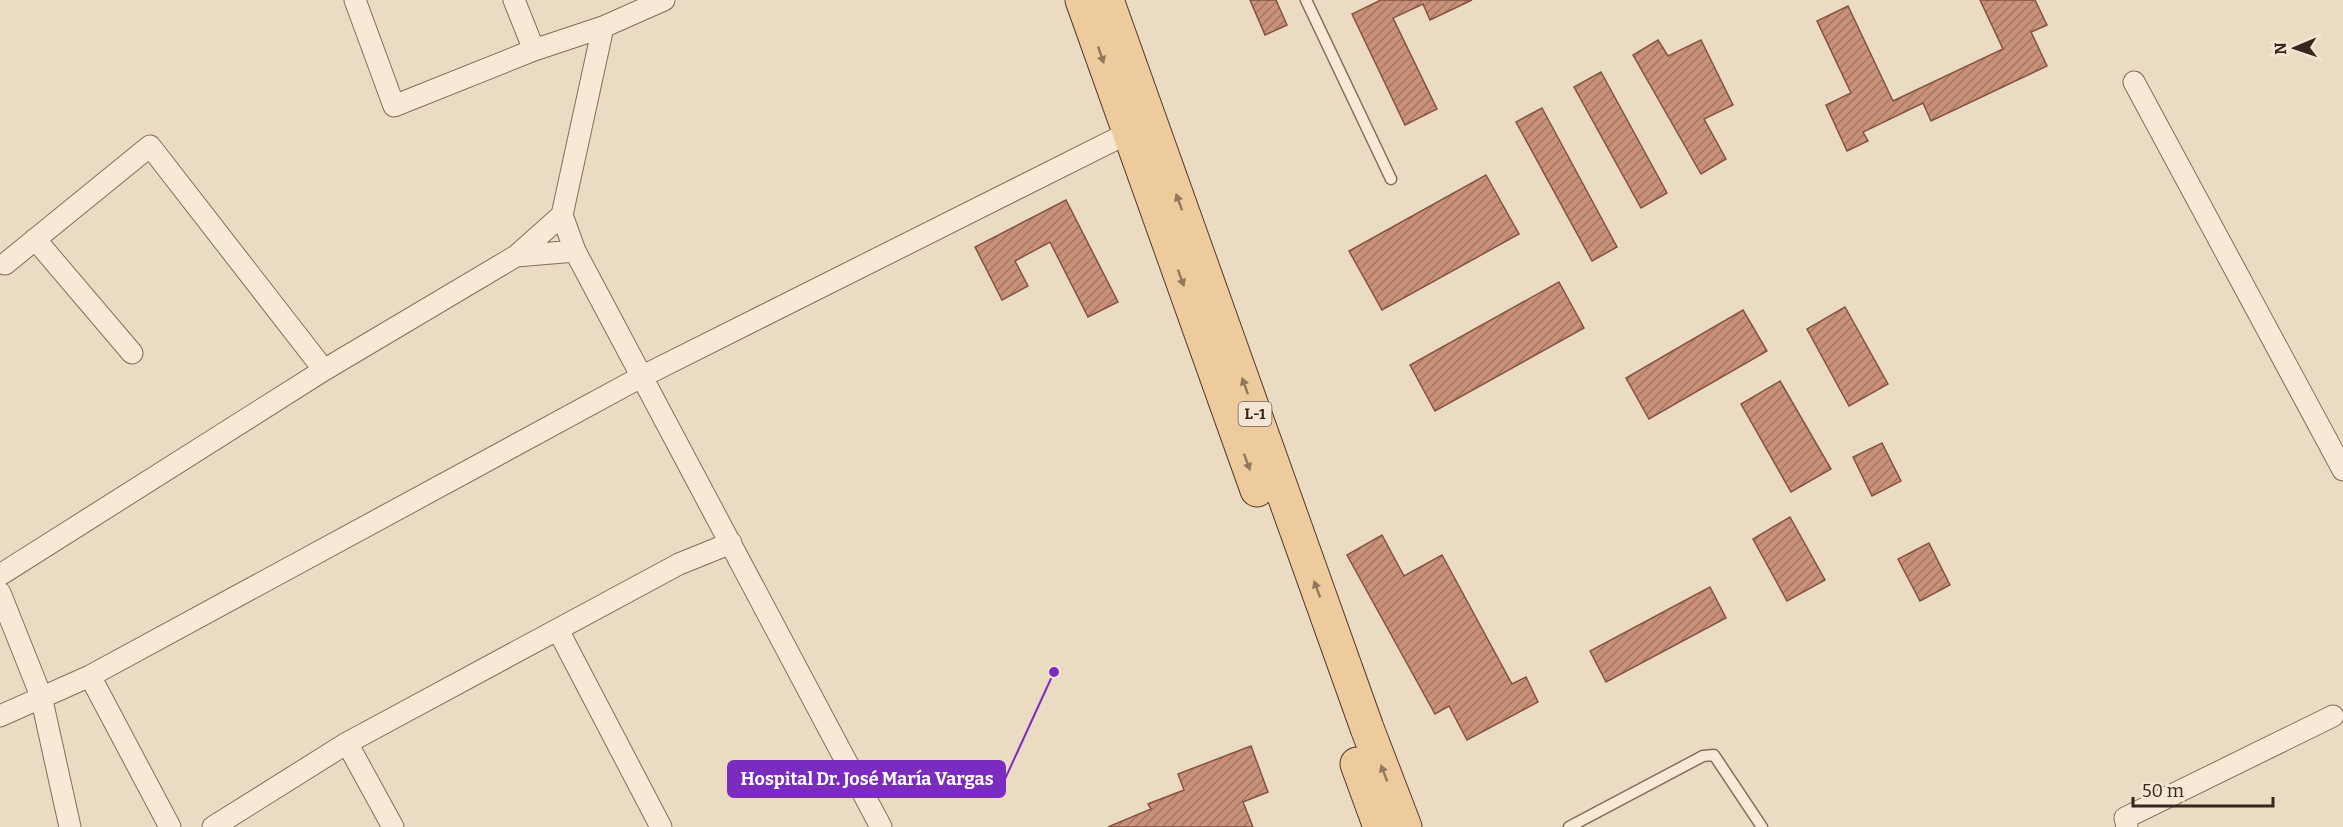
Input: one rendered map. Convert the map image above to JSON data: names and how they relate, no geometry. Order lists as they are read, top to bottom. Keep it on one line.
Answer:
{"streets":{"main road":["L-1"]},"places":["Hospital Dr. José María Vargas"],"scale_bar":"50 m","north":"left"}
